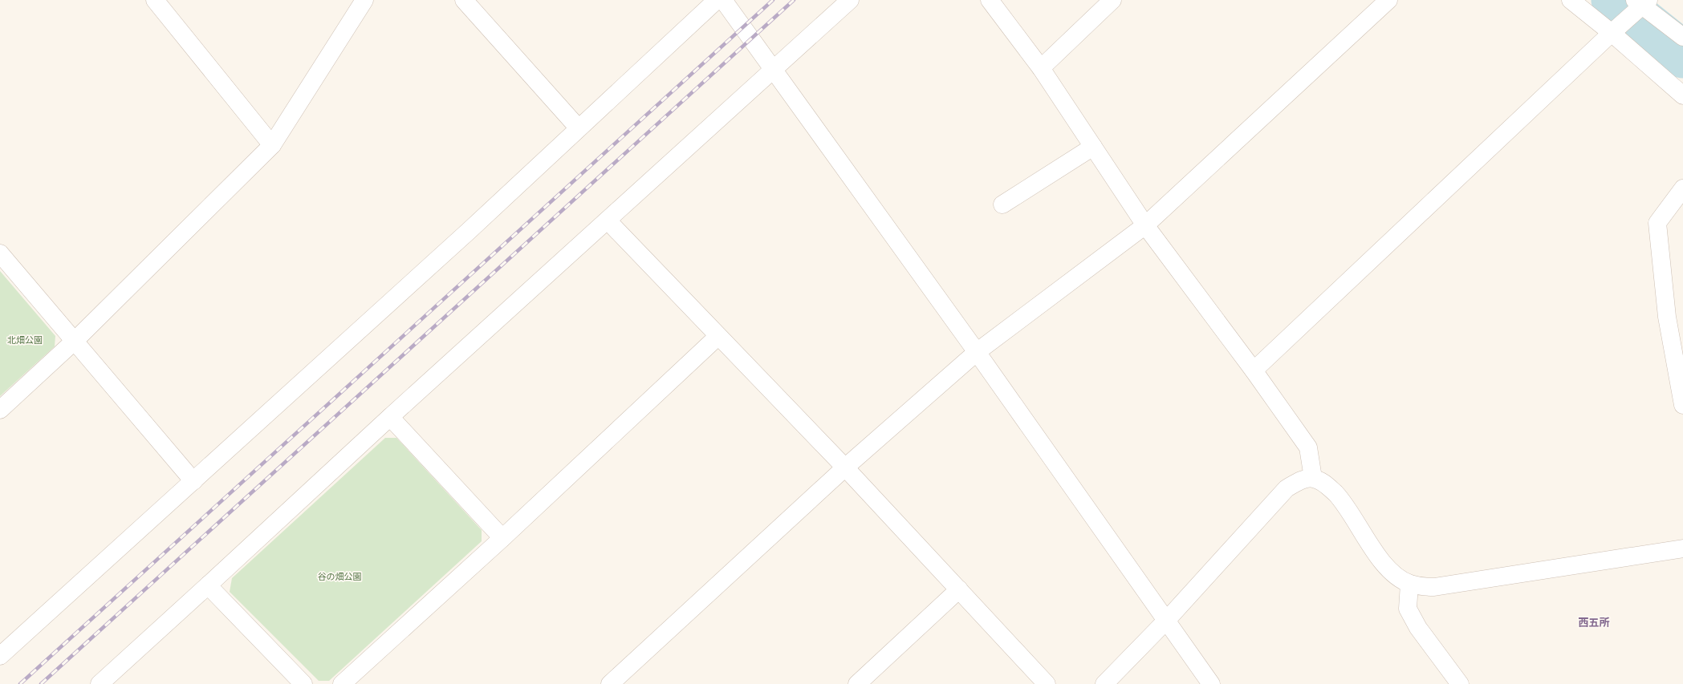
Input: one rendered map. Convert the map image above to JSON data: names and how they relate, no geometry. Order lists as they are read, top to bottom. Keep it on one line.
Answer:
{"districts":["西五所"],"parks":["北畑公園","谷の畑公園"]}
